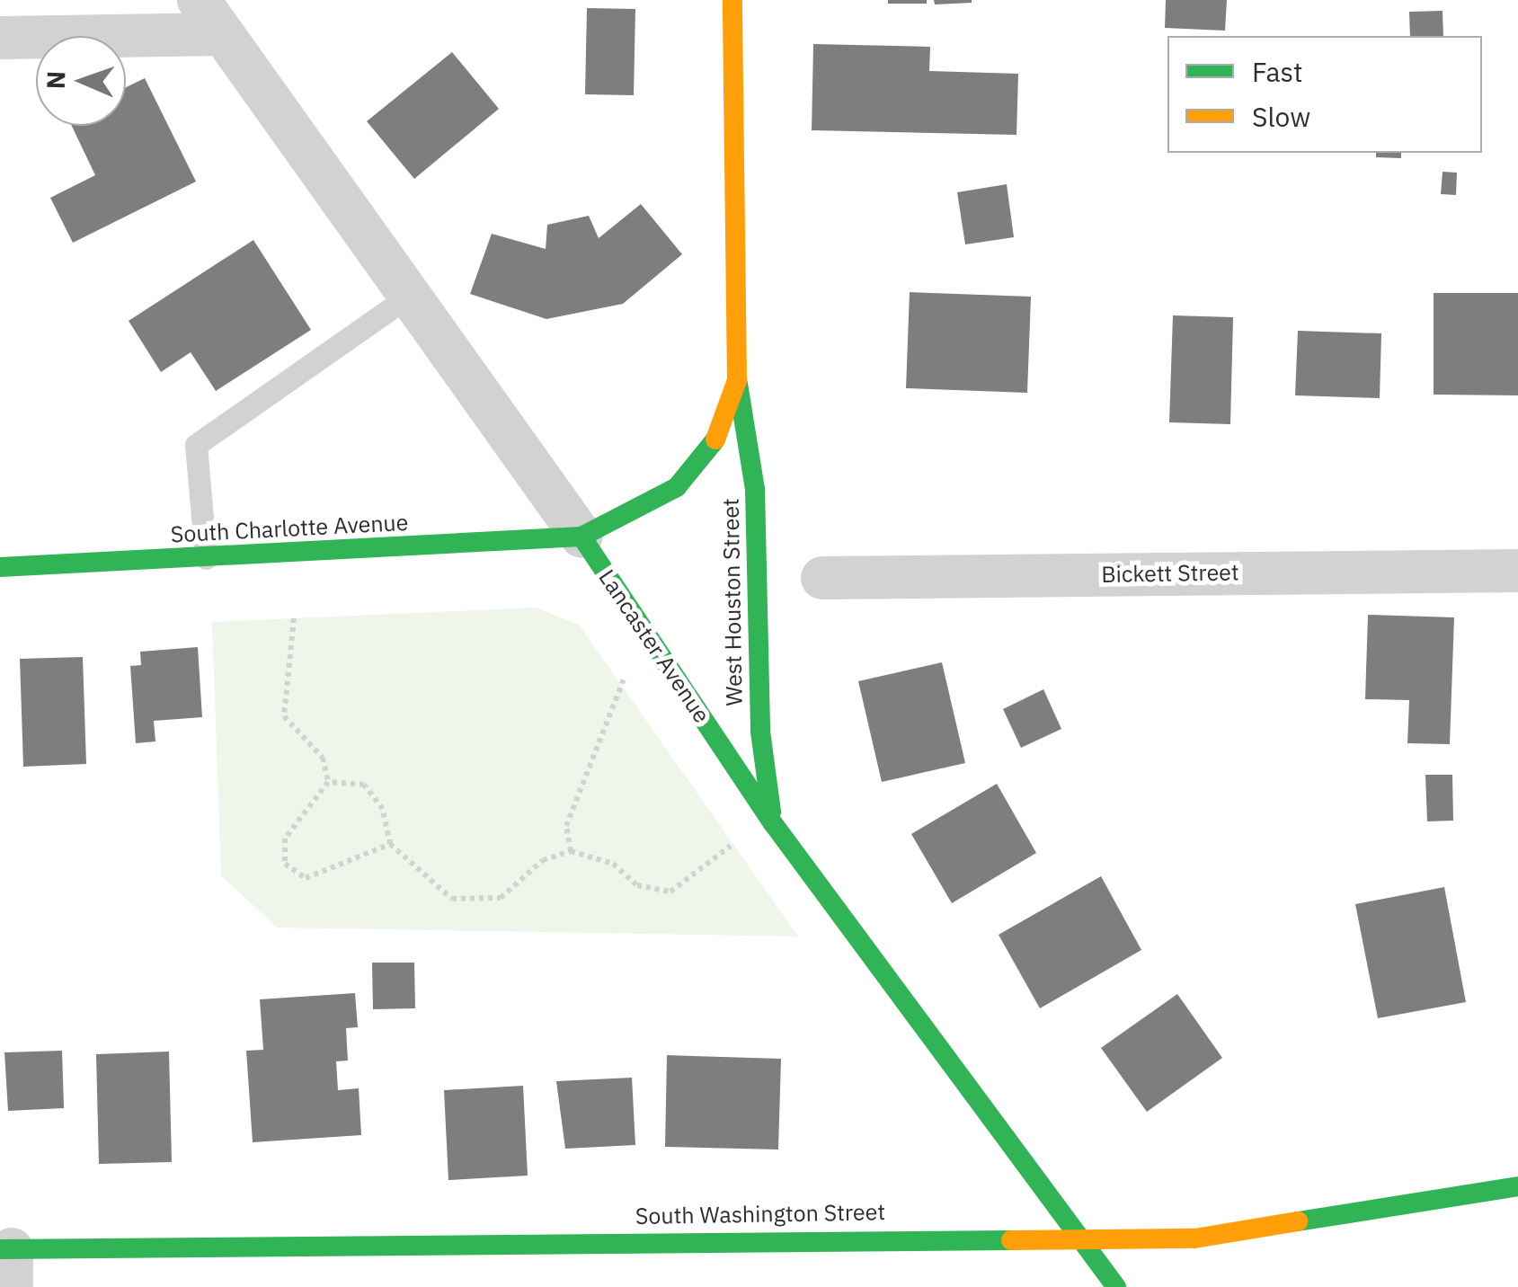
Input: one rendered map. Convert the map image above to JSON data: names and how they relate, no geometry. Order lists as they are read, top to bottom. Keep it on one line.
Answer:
{"streets":{"street":["South Charlotte Avenue","Bickett Street","West Houston Street","Lancaster Avenue","South Washington Street"]},"crossings":[["South Charlotte Avenue","West Houston Street"],["South Charlotte Avenue","Lancaster Avenue"],["West Houston Street","Lancaster Avenue"],["Lancaster Avenue","South Washington Street"]],"legend":["Fast","Slow"],"north":"left"}
